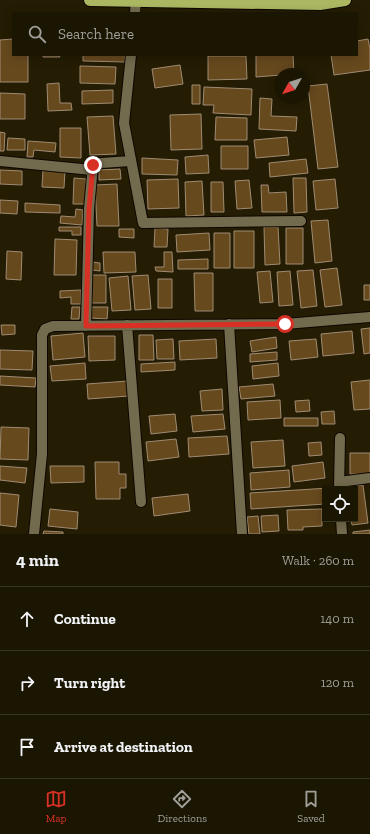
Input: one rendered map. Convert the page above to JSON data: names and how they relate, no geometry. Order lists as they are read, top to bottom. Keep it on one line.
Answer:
{"north":"bottom left","page":{"search":"Search here","heading":["4 min","Walk · 260 m"],"list":[["Continue","140 m"],["Turn right","120 m"],"Arrive at destination"],"nav":["Map","Directions","Saved"]}}
